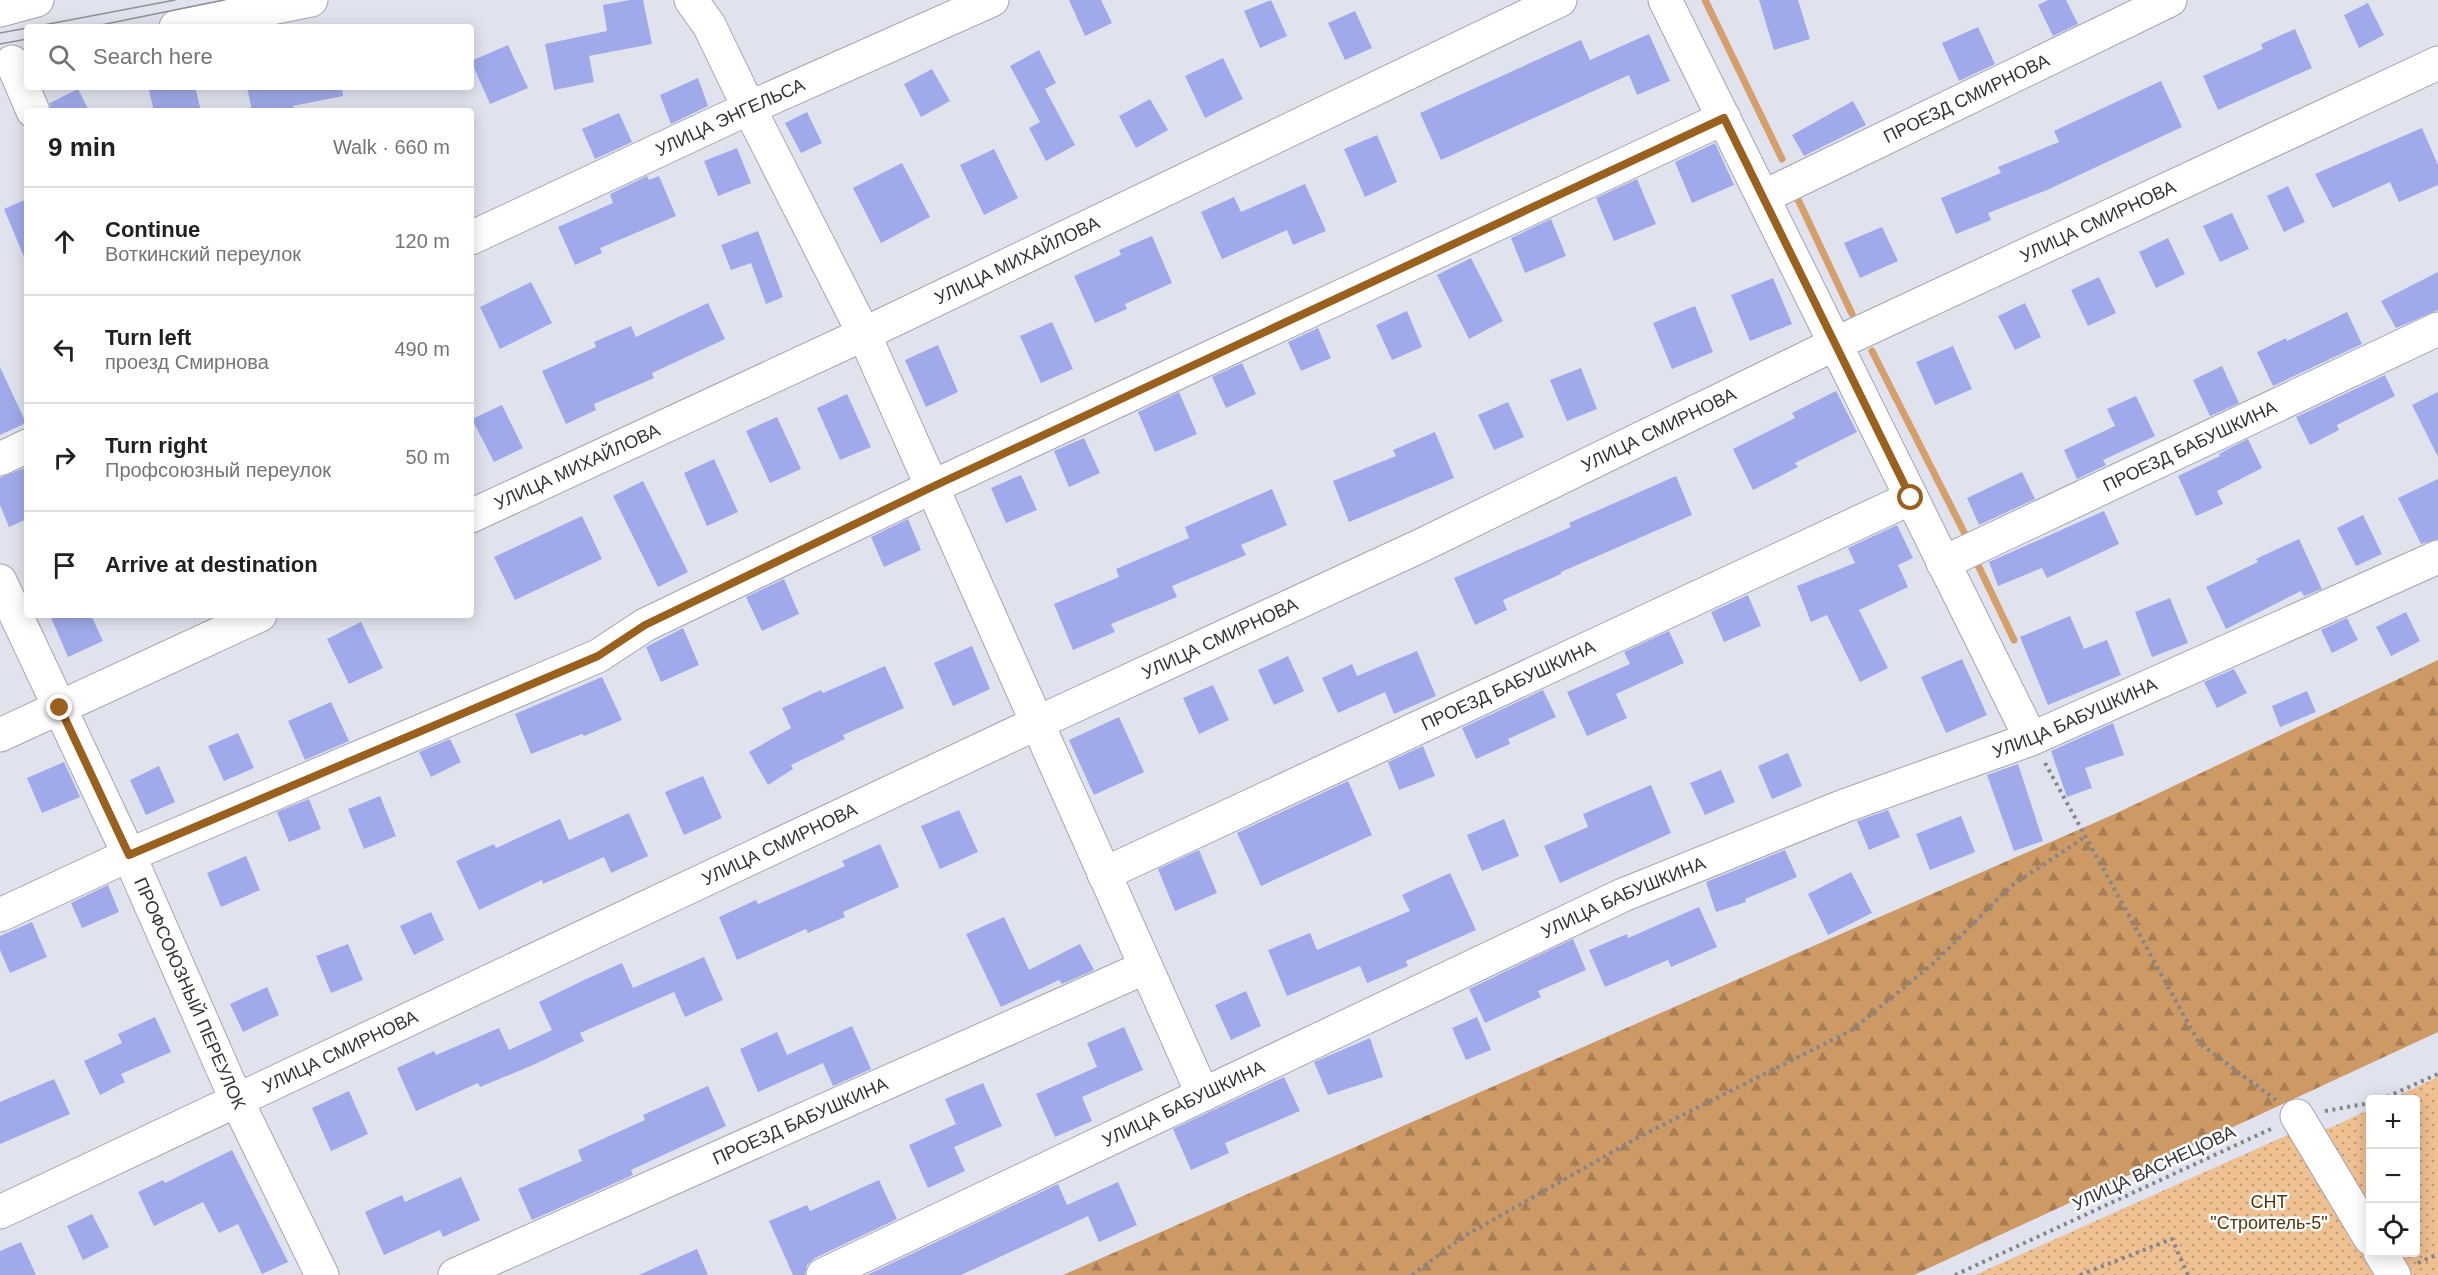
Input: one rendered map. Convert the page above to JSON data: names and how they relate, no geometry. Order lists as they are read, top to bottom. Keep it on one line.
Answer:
{"streets":{"street":["ПРОЕЗД СМИРНОВА","УЛИЦА ЭНГЕЛЬСА","УЛИЦА СМИРНОВА","УЛИЦА МИХАЙЛОВА","ПРОЕЗД БАБУШКИНА","УЛИЦА БАБУШКИНА","ПРОФСОЮЗНЫЙ ПЕРЕУЛОК"],"path":["УЛИЦА ВАСНЕЦОВА"]},"crossings":[["УЛИЦА СМИРНОВА","ПРОФСОЮЗНЫЙ ПЕРЕУЛОК"]],"parks":["СНТ \"Строитель-5\""],"page":{"search":"Search here","heading":["9 min","Walk · 660 m"],"list":[["Continue","Воткинский переулок","120 m"],["Turn left","проезд Смирнова","490 m"],["Turn right","Профсоюзный переулок","50 m"],"Arrive at destination"],"map_buttons":["+","−"]}}
